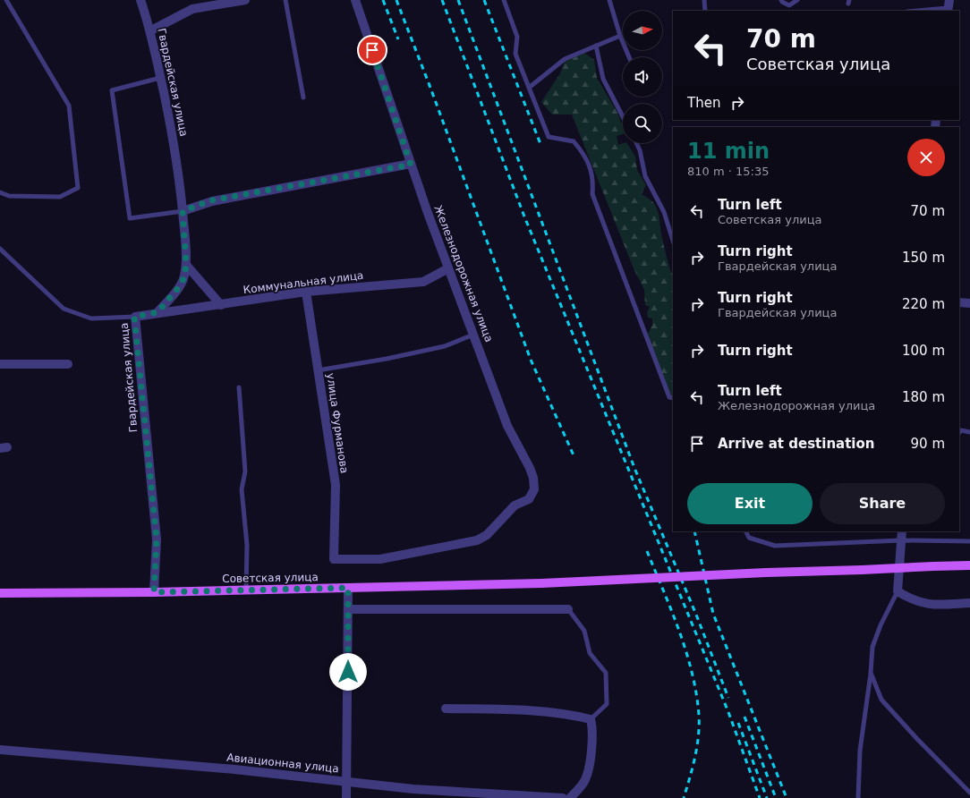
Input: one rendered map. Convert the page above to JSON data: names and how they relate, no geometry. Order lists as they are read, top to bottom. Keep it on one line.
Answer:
{"streets":{"main road":["Советская улица"],"street":["Гвардейская улица","Железнодорожная улица","Коммунальная улица","улица Фурманова","Авиационная улица"]},"crossings":[["Гвардейская улица","Коммунальная улица"],["Гвардейская улица","Советская улица"],["Железнодорожная улица","Коммунальная улица"],["Железнодорожная улица","улица Фурманова"],["Коммунальная улица","улица Фурманова"]],"north":"right","page":{"turn":["70 m","Советская улица"],"then":"Then","heading":["11 min","810 m · 15:35"],"list":[{"name":"Turn left","note":"Советская улица","value":"70 m"},{"name":"Turn right","note":"Гвардейская улица","value":"150 m"},{"name":"Turn right","note":"Гвардейская улица","value":"220 m"},{"name":"Turn right","value":"100 m"},{"name":"Turn left","note":"Железнодорожная улица","value":"180 m"},{"name":"Arrive at destination","value":"90 m"}],"buttons":["Exit","Share"]}}
